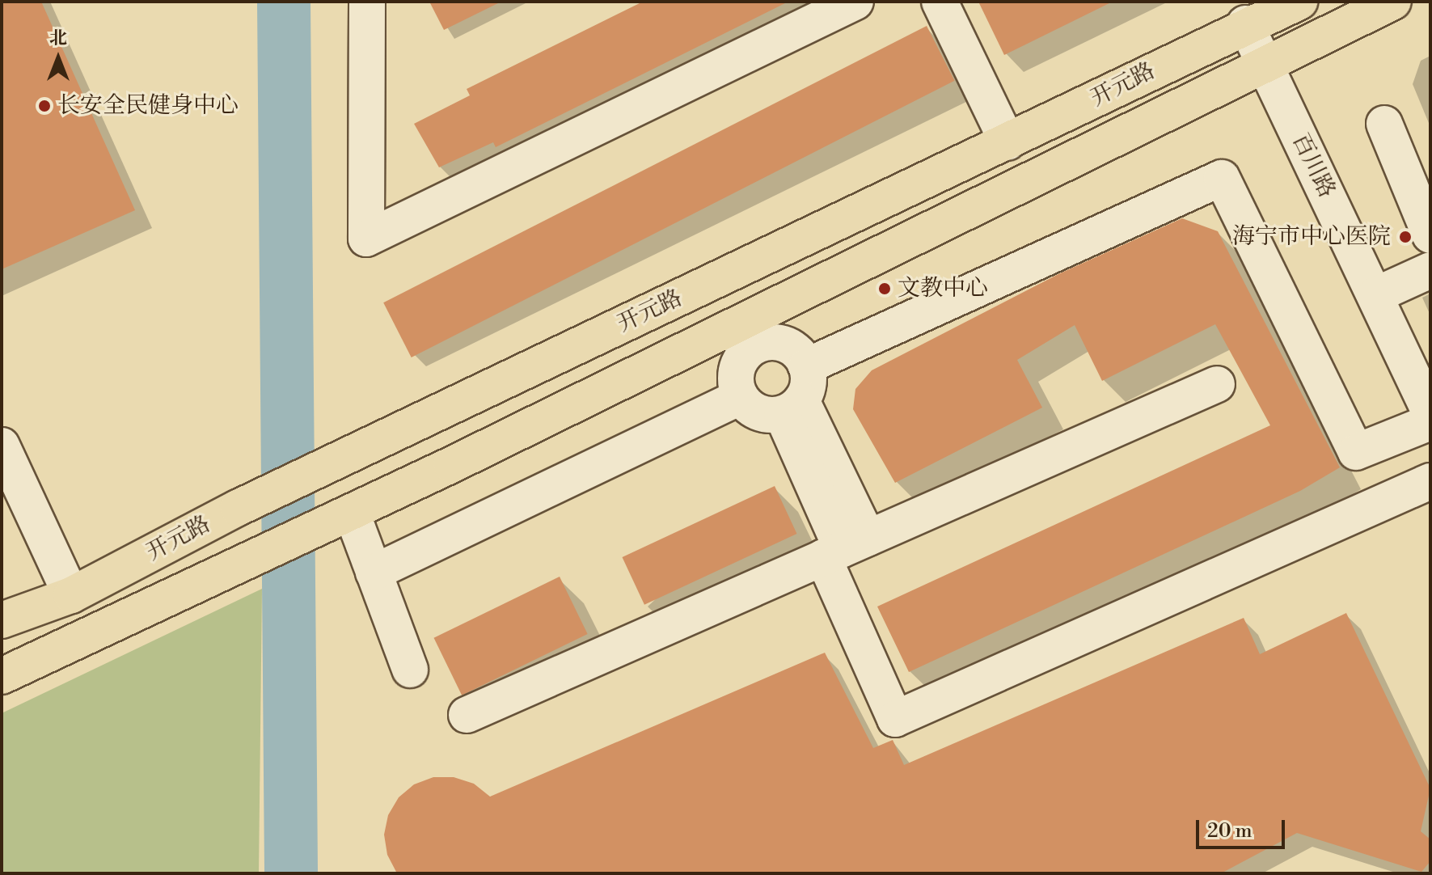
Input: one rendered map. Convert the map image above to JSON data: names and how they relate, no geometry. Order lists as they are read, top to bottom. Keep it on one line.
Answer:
{"streets":{"main road":["开元路"],"street":["百川路"]},"crossings":[["开元路","百川路"]],"places":["长安全民健身中心","海宁市中心医院","文教中心"],"scale_bar":"20 m","north":"top"}
